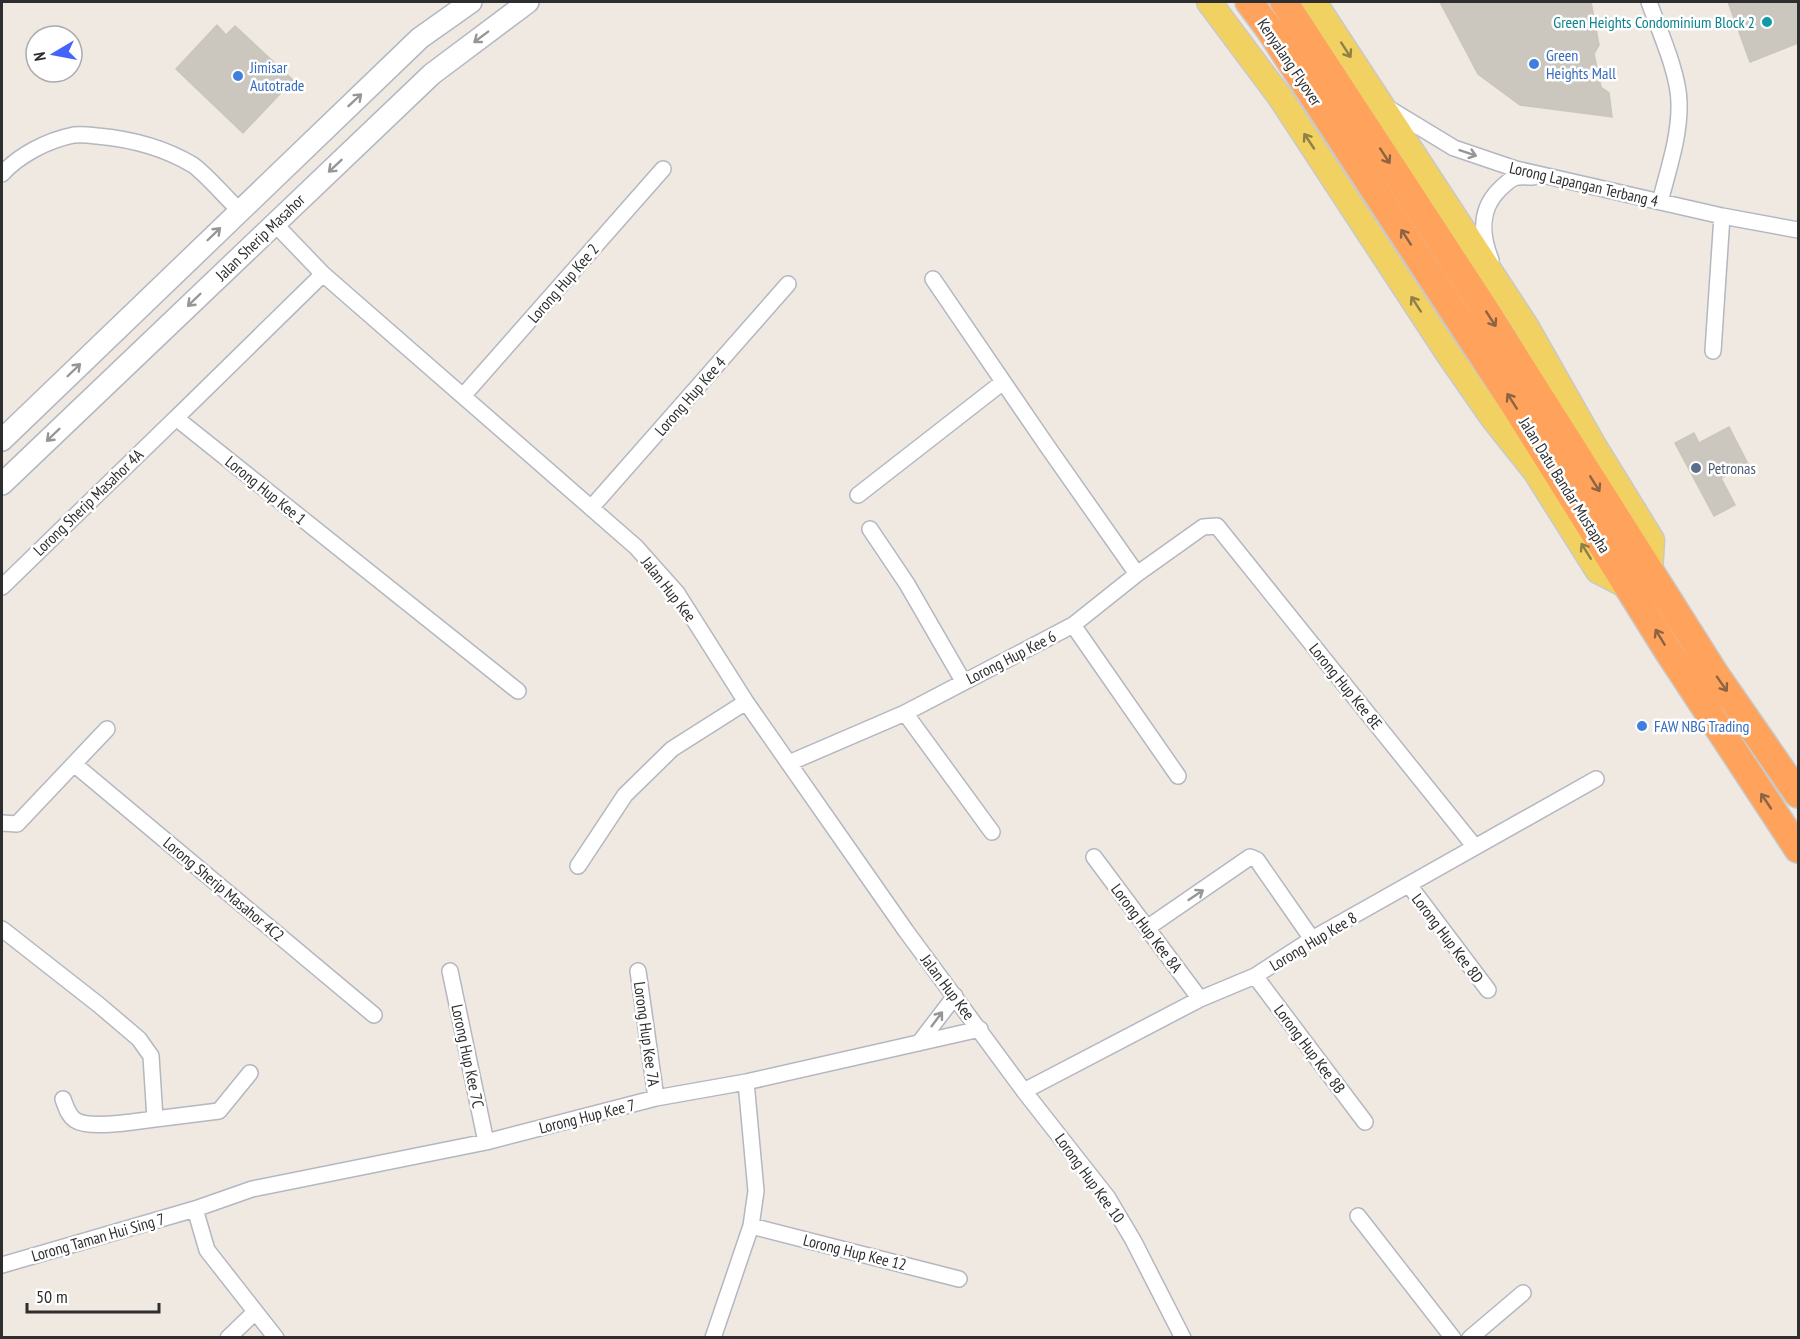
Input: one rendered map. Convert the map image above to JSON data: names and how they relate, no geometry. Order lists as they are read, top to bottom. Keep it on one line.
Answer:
{"streets":{"highway":["Kenyalang Flyover","Jalan Datu Bandar Mustapha"],"main road":["Jalan Sherip Masahor"],"street":["Lorong Lapangan Terbang 4","Lorong Hup Kee 2","Lorong Hup Kee 4","Lorong Hup Kee 1","Lorong Sherip Masahor 4A","Jalan Hup Kee","Lorong Hup Kee 6","Lorong Hup Kee 8E","Lorong Sherip Masahor 4C2","Lorong Hup Kee 8A","Lorong Hup Kee 8D","Lorong Hup Kee 8","Lorong Hup Kee 7A","Lorong Hup Kee 8B","Lorong Hup Kee 7C","Lorong Hup Kee 7","Lorong Hup Kee 10","Lorong Taman Hui Sing 7","Lorong Hup Kee 12"]},"crossings":[["Kenyalang Flyover","Jalan Datu Bandar Mustapha"],["Jalan Sherip Masahor","Jalan Hup Kee"],["Lorong Hup Kee 2","Jalan Hup Kee"],["Lorong Hup Kee 4","Jalan Hup Kee"],["Lorong Hup Kee 1","Lorong Sherip Masahor 4A"],["Jalan Hup Kee","Lorong Hup Kee 6"],["Jalan Hup Kee","Lorong Hup Kee 7"],["Jalan Hup Kee","Lorong Hup Kee 10"],["Lorong Hup Kee 6","Lorong Hup Kee 8E"],["Lorong Hup Kee 8E","Lorong Hup Kee 8"],["Lorong Hup Kee 8A","Lorong Hup Kee 8"],["Lorong Hup Kee 8D","Lorong Hup Kee 8"],["Lorong Hup Kee 8","Lorong Hup Kee 8B"],["Lorong Hup Kee 8","Lorong Hup Kee 10"],["Lorong Hup Kee 7A","Lorong Hup Kee 7"],["Lorong Hup Kee 7C","Lorong Hup Kee 7"],["Lorong Hup Kee 7","Lorong Hup Kee 10"],["Lorong Hup Kee 7","Lorong Taman Hui Sing 7"]],"one_way":["Lorong Lapangan Terbang 4"],"places":["Green Heights Condominium Block 2","Green Heights Mall","Jimisar Autotrade","Petronas","FAW NBG Trading"],"scale_bar":"50 m","north":"left"}
